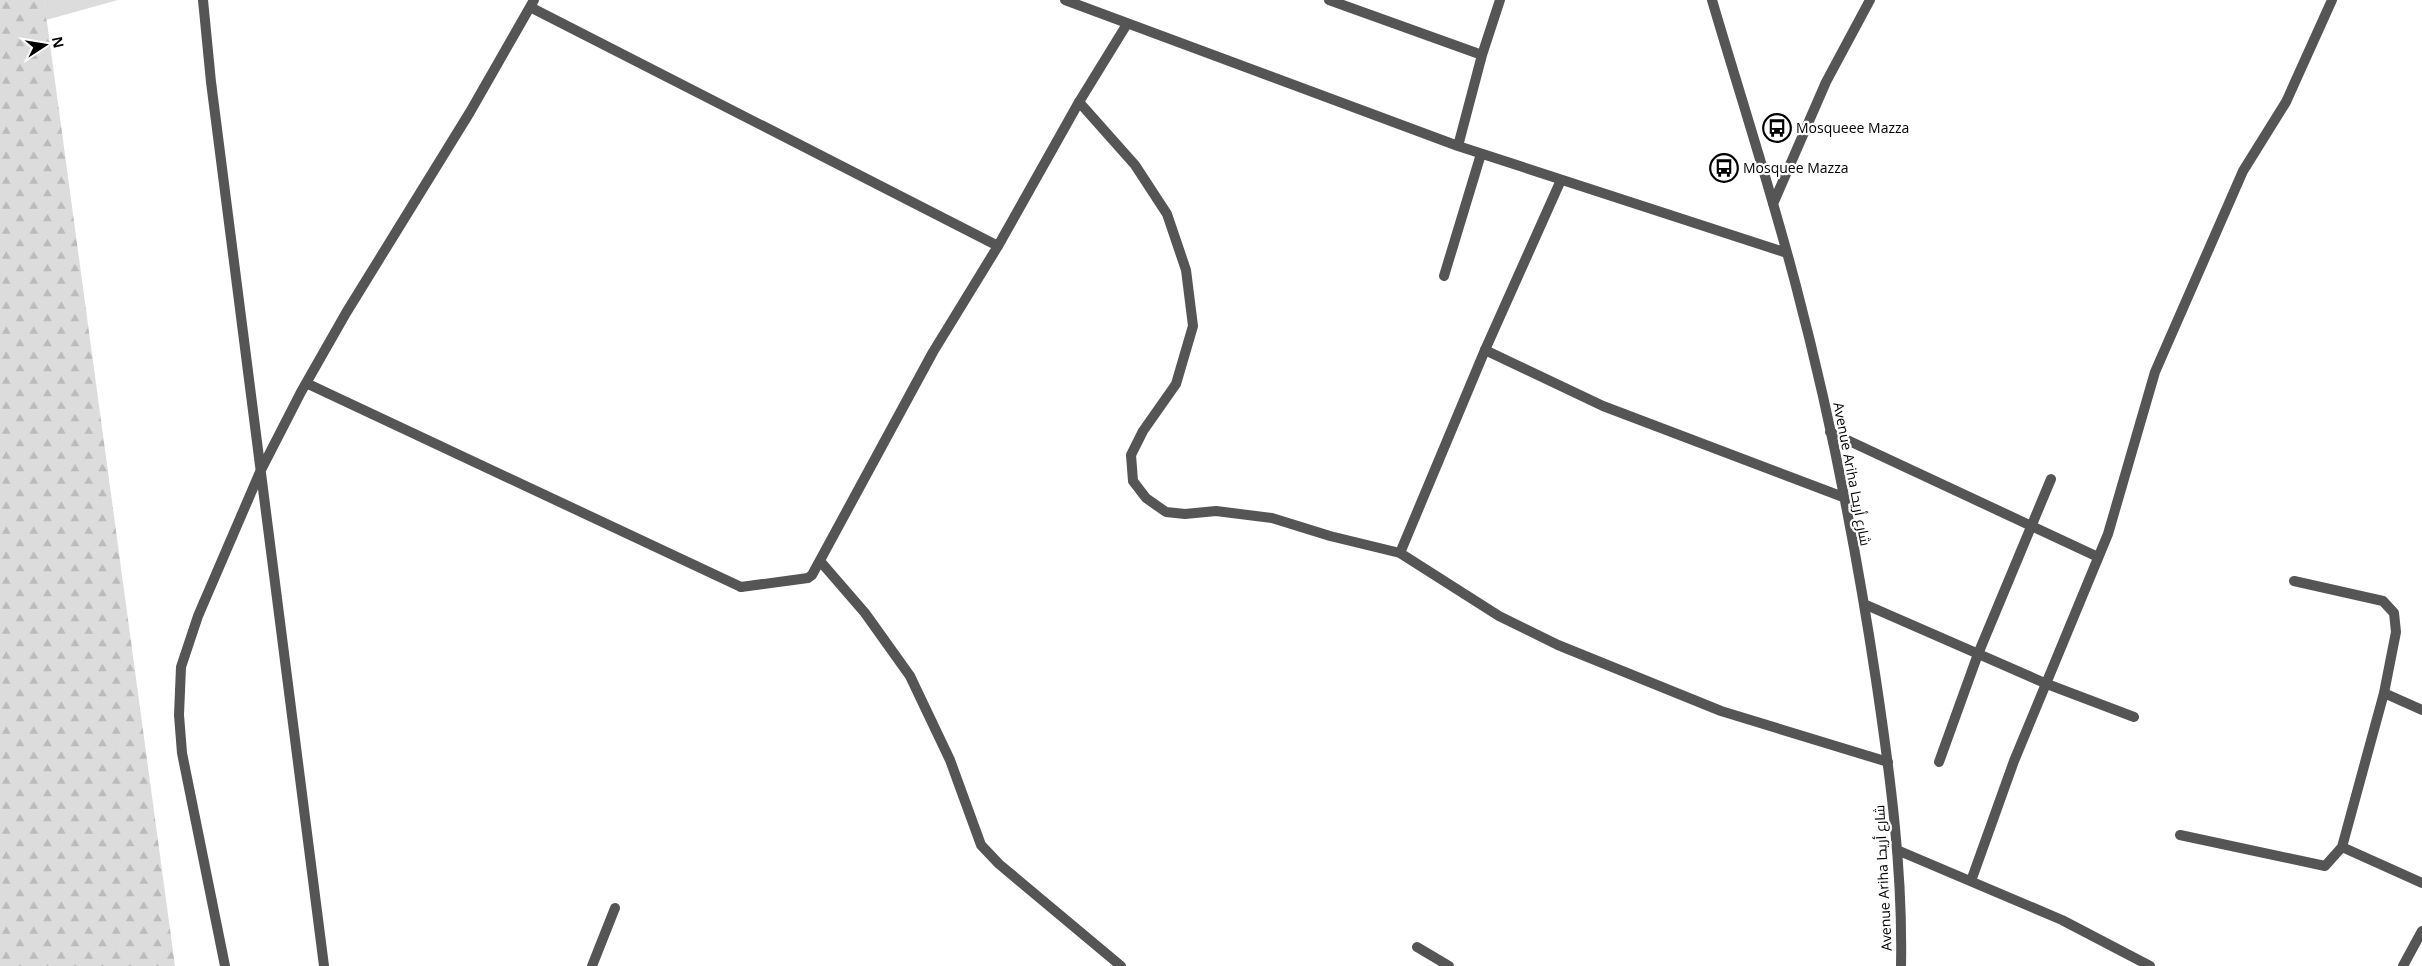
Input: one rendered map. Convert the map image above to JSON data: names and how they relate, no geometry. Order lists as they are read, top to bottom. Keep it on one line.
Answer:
{"streets":{"street":["Avenue Ariha شارع أريحا"]},"places":{"bus stop":["Mosqueee Mazza","Mosquee Mazza"]},"north":"right"}
